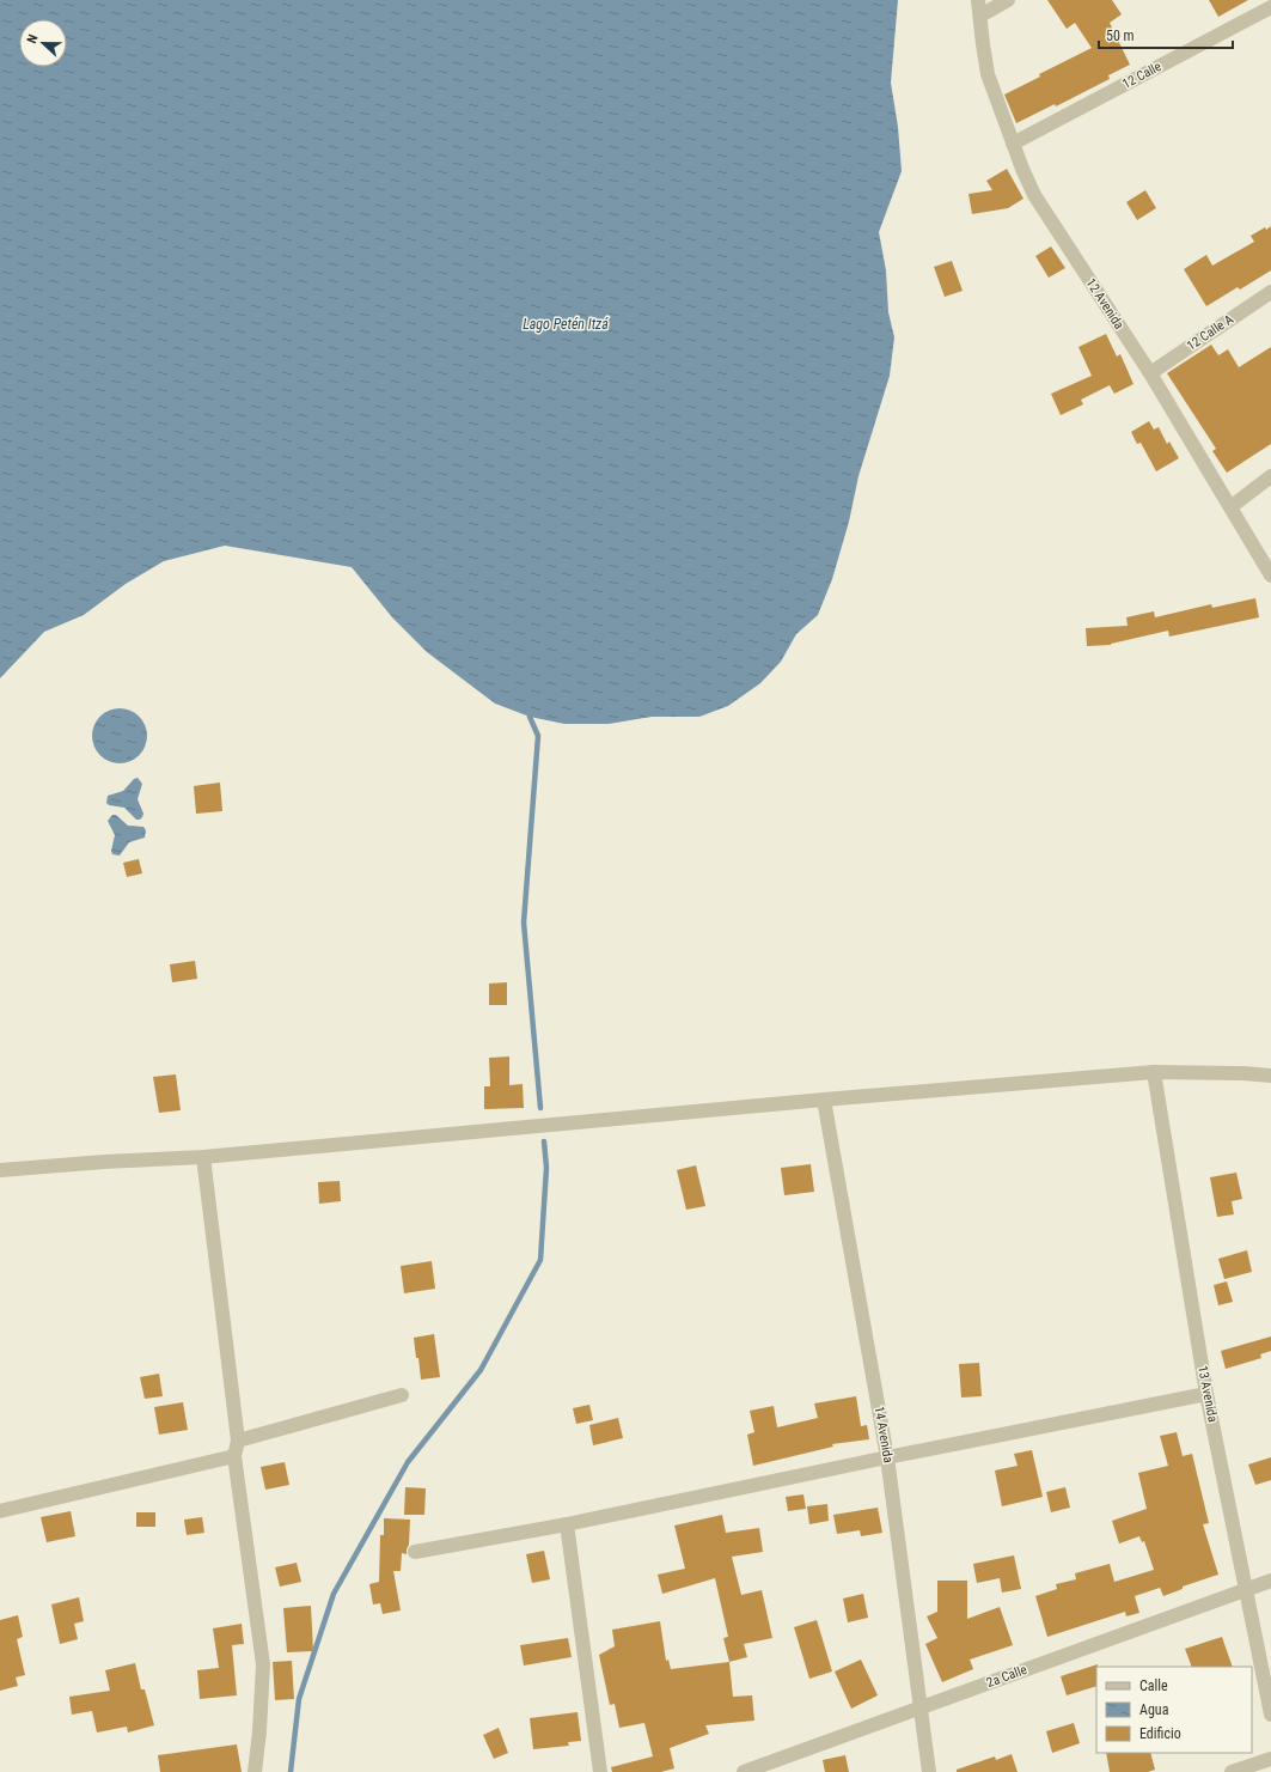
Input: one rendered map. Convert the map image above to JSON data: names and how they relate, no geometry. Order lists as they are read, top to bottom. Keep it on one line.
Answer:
{"streets":{"street":["12 Calle","12 Avenida","12 Calle A","13 Avenida","14 Avenida","2a Calle"]},"crossings":[["12 Calle","12 Avenida"],["12 Avenida","12 Calle A"],["13 Avenida","2a Calle"],["14 Avenida","2a Calle"]],"water":["Lago Petén Itzá"],"legend":["Calle","Agua","Edificio"],"scale_bar":"50 m","north":"left"}
